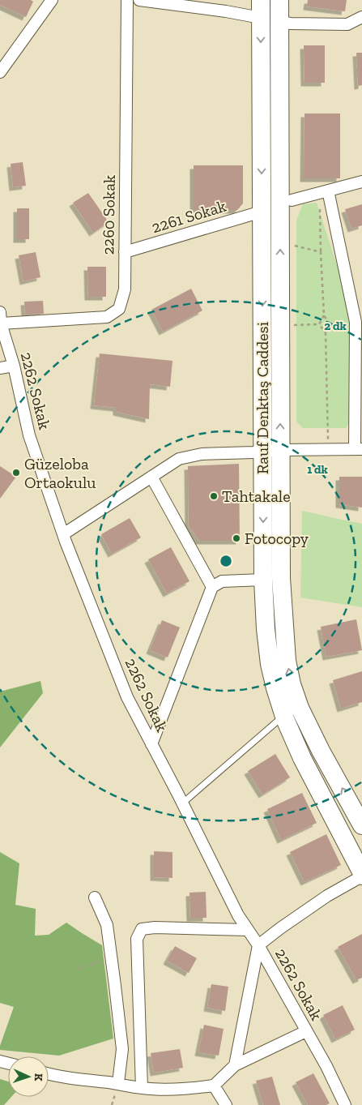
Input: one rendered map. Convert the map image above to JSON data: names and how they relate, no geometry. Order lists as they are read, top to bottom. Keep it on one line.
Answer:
{"streets":{"main road":["Rauf Denktaş Caddesi"],"street":["2260 Sokak","2261 Sokak","2262 Sokak"]},"crossings":[["2260 Sokak","2261 Sokak"],["2260 Sokak","2262 Sokak"],["2261 Sokak","Rauf Denktaş Caddesi"]],"places":["Güzeloba Ortaokulu","Tahtakale","Fotocopy"],"north":"right","rings":["2 dk","1 dk"]}
